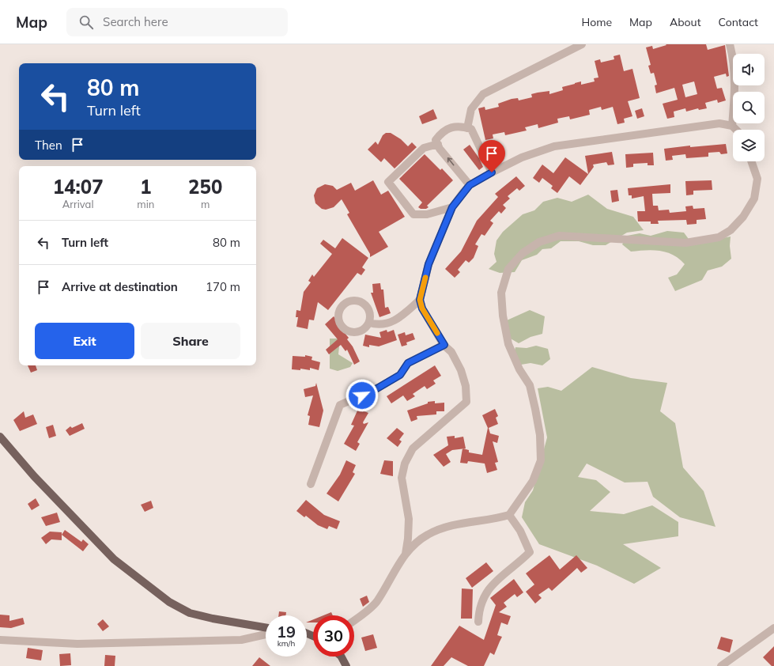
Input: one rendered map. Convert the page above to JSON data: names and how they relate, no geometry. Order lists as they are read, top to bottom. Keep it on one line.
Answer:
{"page":{"header":"Map","search":"Search here","nav":["Home","Map","About","Contact"],"turn":["80 m","Turn left"],"then":"Then","eta":["14:07","Arrival","1","min","250","m"],"list":[{"name":"Turn left","value":"80 m"},{"name":"Arrive at destination","value":"170 m"}],"buttons":["Exit","Share"],"speed":"19 km/h","limit":"30"}}
